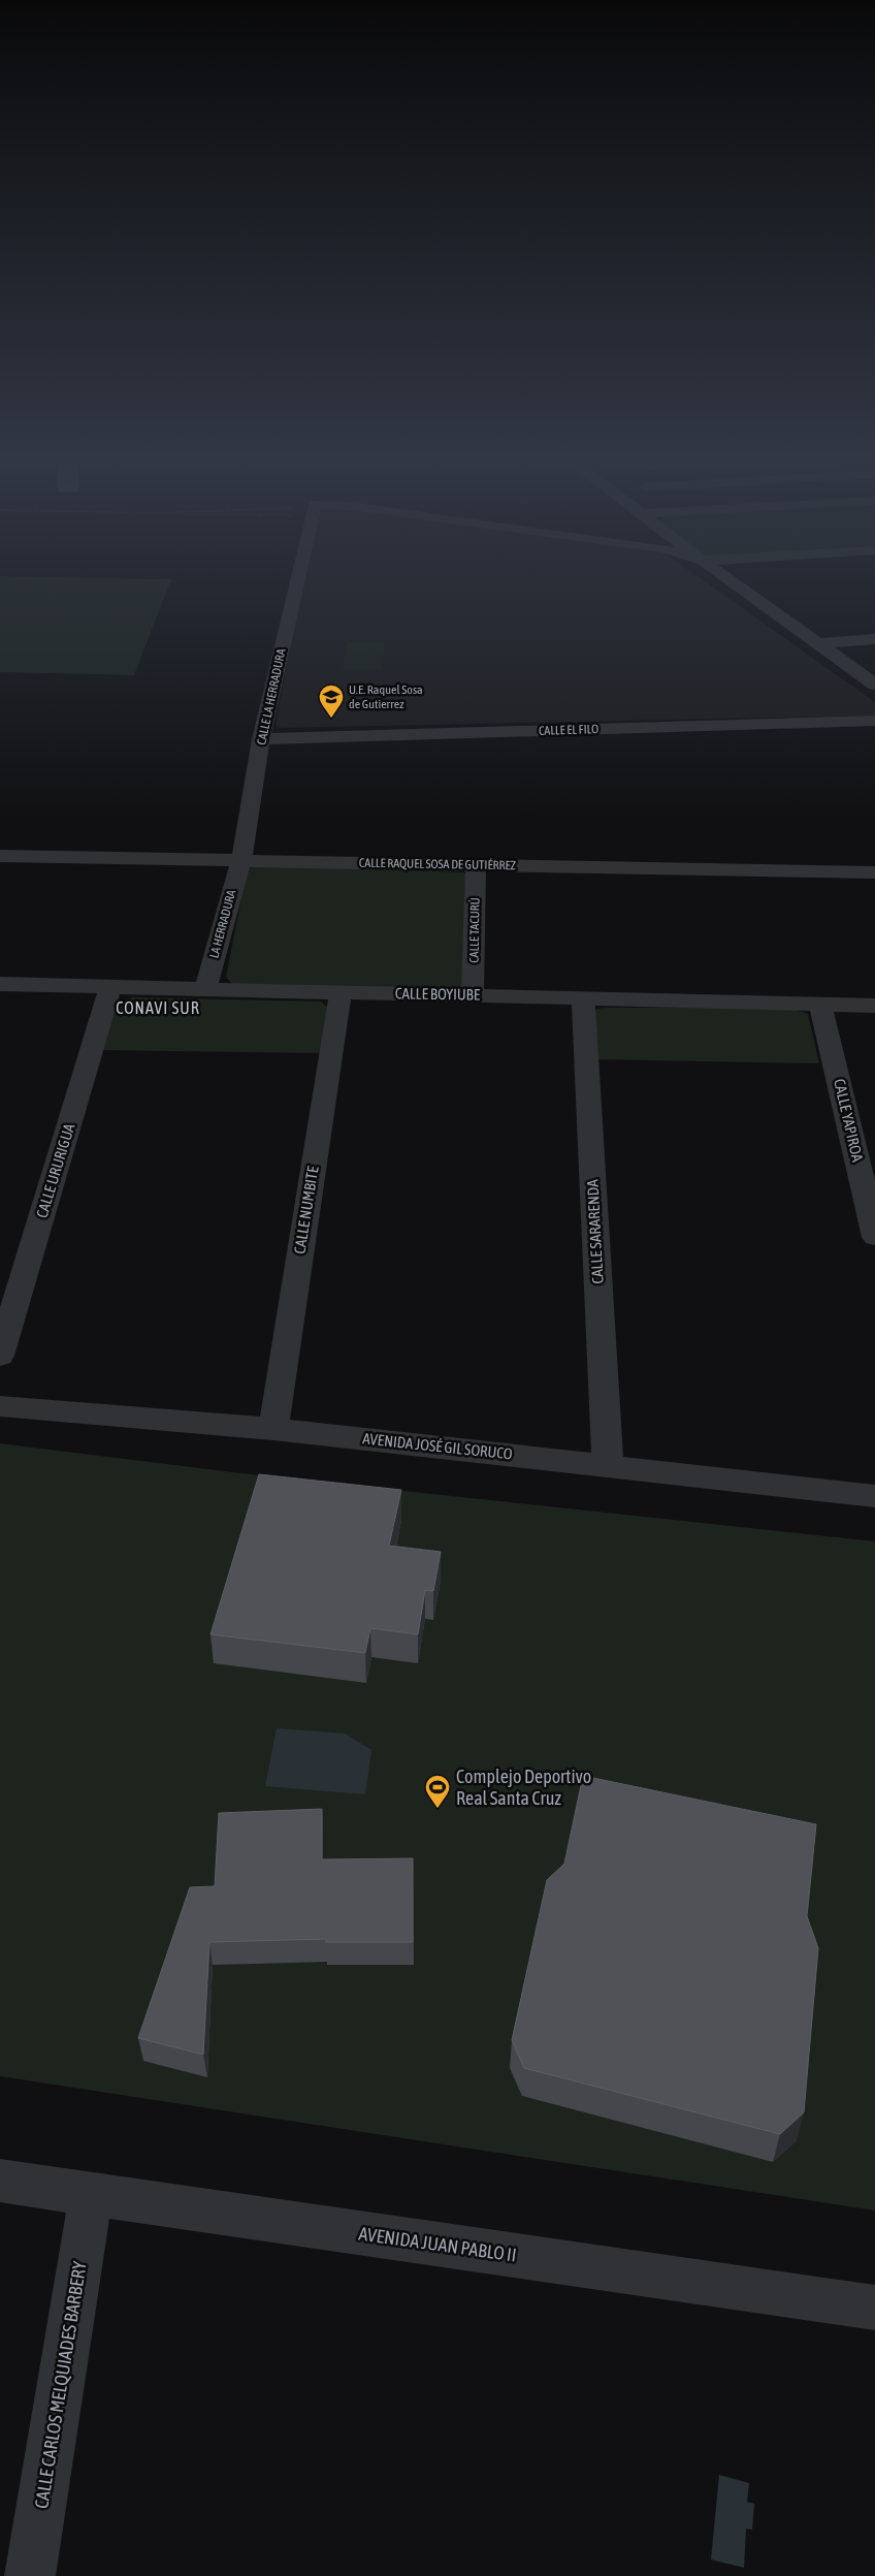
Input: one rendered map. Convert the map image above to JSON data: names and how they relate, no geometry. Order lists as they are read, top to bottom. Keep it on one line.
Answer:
{"streets":{"street":["CALLE LA HERRADURA","CALLE EL FILO","CALLE RAQUEL SOSA DE GUTIÉRREZ","LA HERRADURA","CALLE TACURÚ","CALLE BOYIUBE","CALLE YAPIROA","CALLE URURIGUA","CALLE NUMBITE","CALLE SARARENDA","AVENIDA JOSÉ GIL SORUCO","AVENIDA JUAN PABLO II","CALLE CARLOS MELQUIADES BARBERY"]},"crossings":[["CALLE LA HERRADURA","CALLE EL FILO"],["CALLE LA HERRADURA","CALLE RAQUEL SOSA DE GUTIÉRREZ"],["CALLE LA HERRADURA","LA HERRADURA"],["CALLE RAQUEL SOSA DE GUTIÉRREZ","LA HERRADURA"],["CALLE RAQUEL SOSA DE GUTIÉRREZ","CALLE TACURÚ"],["LA HERRADURA","CALLE BOYIUBE"],["CALLE TACURÚ","CALLE BOYIUBE"],["CALLE BOYIUBE","CALLE YAPIROA"],["CALLE BOYIUBE","CALLE URURIGUA"],["CALLE BOYIUBE","CALLE NUMBITE"],["CALLE BOYIUBE","CALLE SARARENDA"],["CALLE NUMBITE","AVENIDA JOSÉ GIL SORUCO"],["CALLE SARARENDA","AVENIDA JOSÉ GIL SORUCO"],["AVENIDA JUAN PABLO II","CALLE CARLOS MELQUIADES BARBERY"]],"districts":["CONAVI SUR"],"places":{"school or university":["U.E. Raquel Sosa de Gutierrez"],"sports":["Complejo Deportivo Real Santa Cruz"]}}
